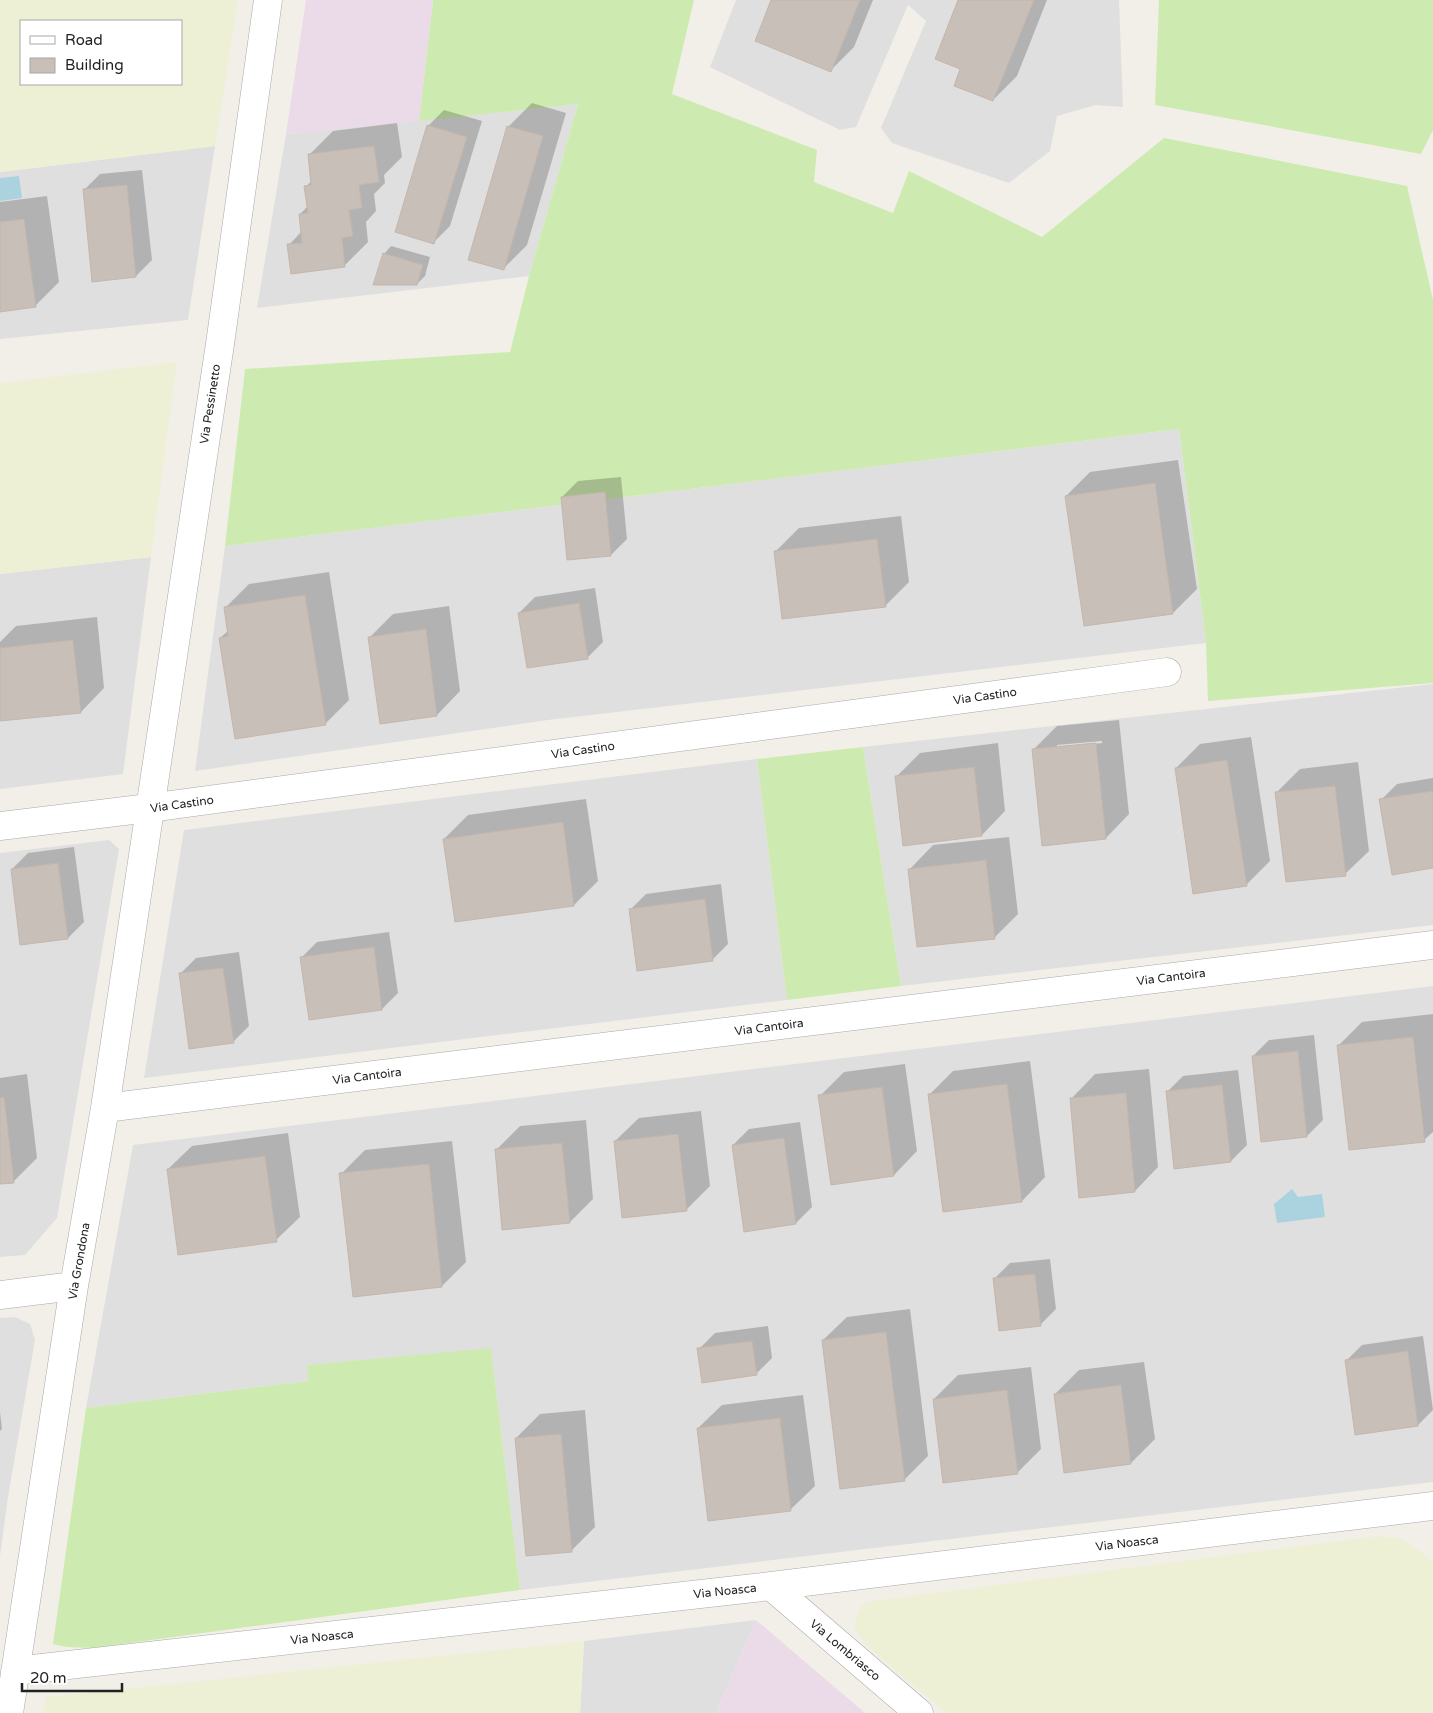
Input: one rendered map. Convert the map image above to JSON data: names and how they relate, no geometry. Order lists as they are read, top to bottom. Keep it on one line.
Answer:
{"streets":{"street":["Via Pessinetto","Via Castino","Via Cantoira","Via Grondona","Via Noasca","Via Lombriasco"]},"crossings":[["Via Pessinetto","Via Castino"],["Via Pessinetto","Via Grondona"],["Via Castino","Via Grondona"],["Via Cantoira","Via Grondona"],["Via Grondona","Via Noasca"],["Via Noasca","Via Lombriasco"]],"legend":["Road","Building"],"scale_bar":"20 m"}
